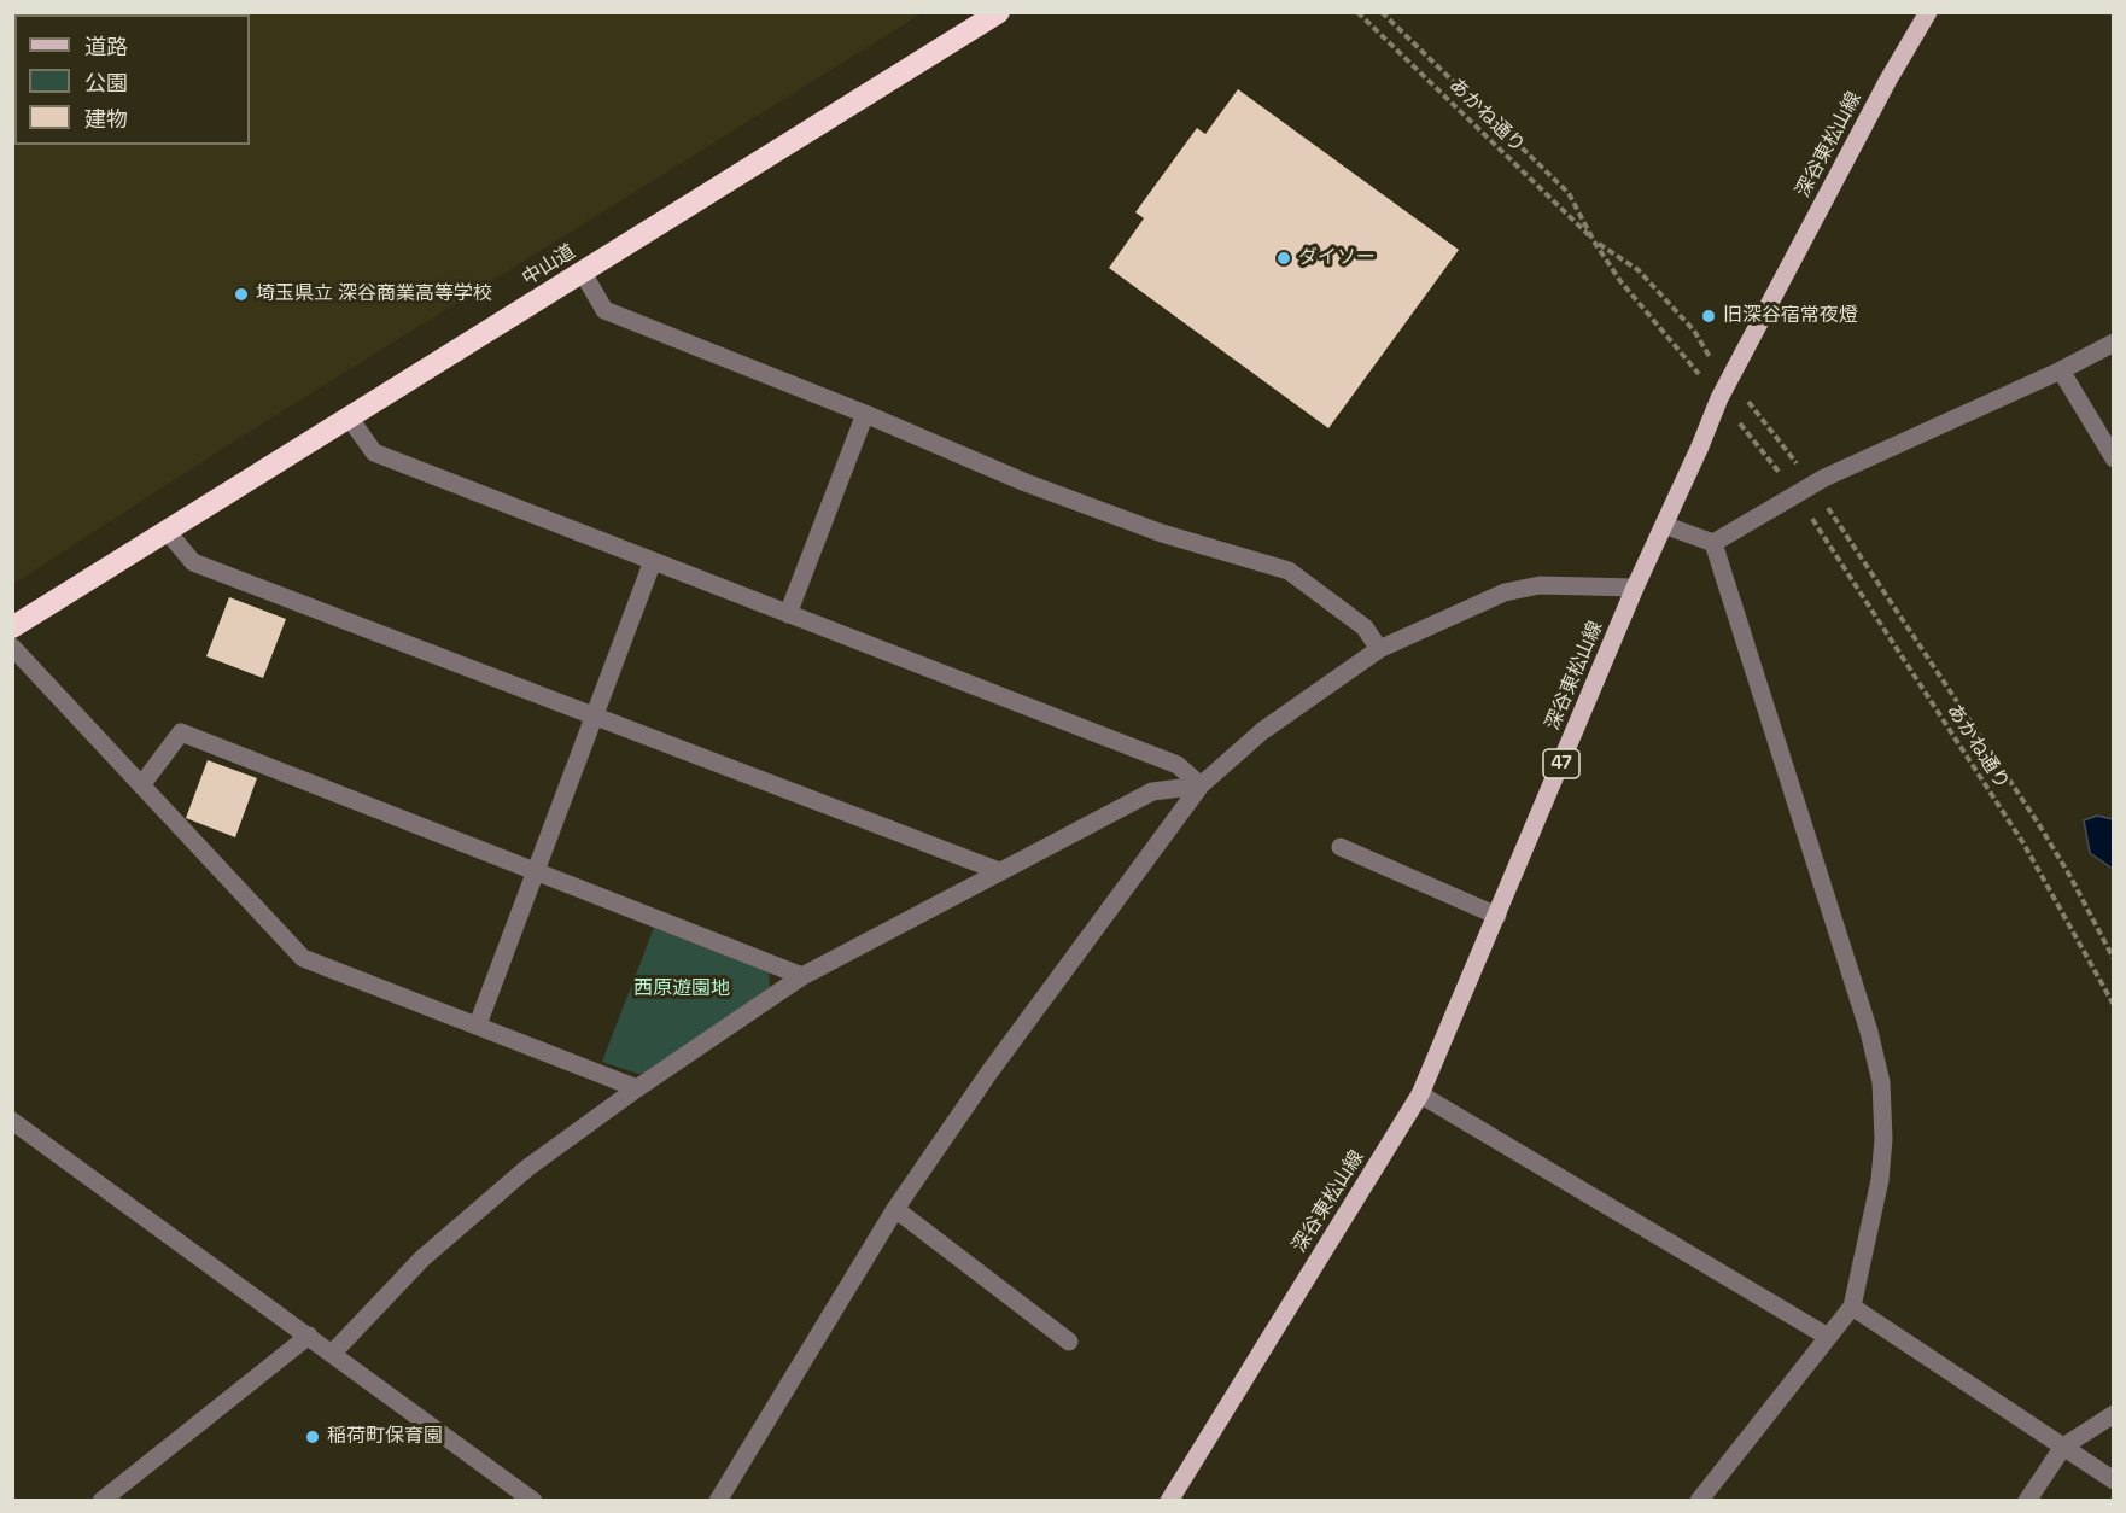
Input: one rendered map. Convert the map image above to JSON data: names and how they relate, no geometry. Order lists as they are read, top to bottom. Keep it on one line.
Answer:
{"streets":{"highway":["中山道"],"main road":["深谷東松山線","47"],"path":["あかね通り"]},"crossings":[["あかね通り","深谷東松山線"]],"parks":["西原遊園地"],"places":["ダイソー","埼玉県立 深谷商業高等学校","旧深谷宿常夜燈","稲荷町保育園"],"legend":["道路","公園","建物"]}
